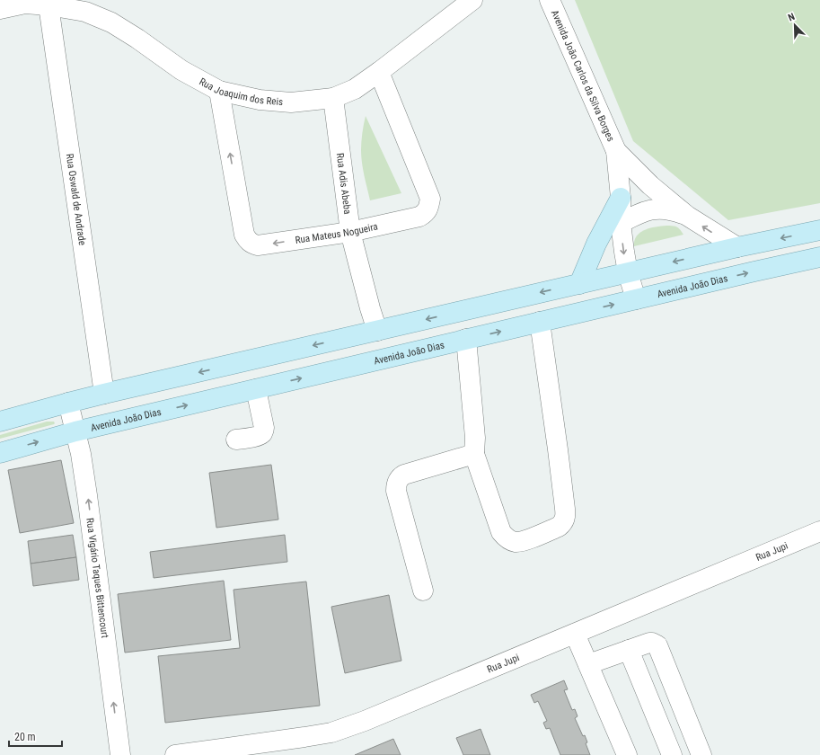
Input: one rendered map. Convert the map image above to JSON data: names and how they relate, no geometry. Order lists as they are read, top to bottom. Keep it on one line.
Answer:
{"streets":{"main road":["Avenida João Dias"],"street":["Avenida João Carlos da Silva Borges","Rua Joaquim dos Reis","Rua Adis Abeba","Rua Oswald de Andrade","Rua Mateus Nogueira","Rua Jupi","Rua Vigário Taques Bittencourt"]},"crossings":[["Avenida João Carlos da Silva Borges","Avenida João Dias"],["Rua Joaquim dos Reis","Rua Adis Abeba"],["Rua Joaquim dos Reis","Rua Oswald de Andrade"],["Rua Joaquim dos Reis","Rua Mateus Nogueira"],["Rua Adis Abeba","Rua Mateus Nogueira"],["Avenida João Dias","Rua Vigário Taques Bittencourt"]],"one_way":["Rua Vigário Taques Bittencourt"],"scale_bar":"20 m","north":"top left"}
